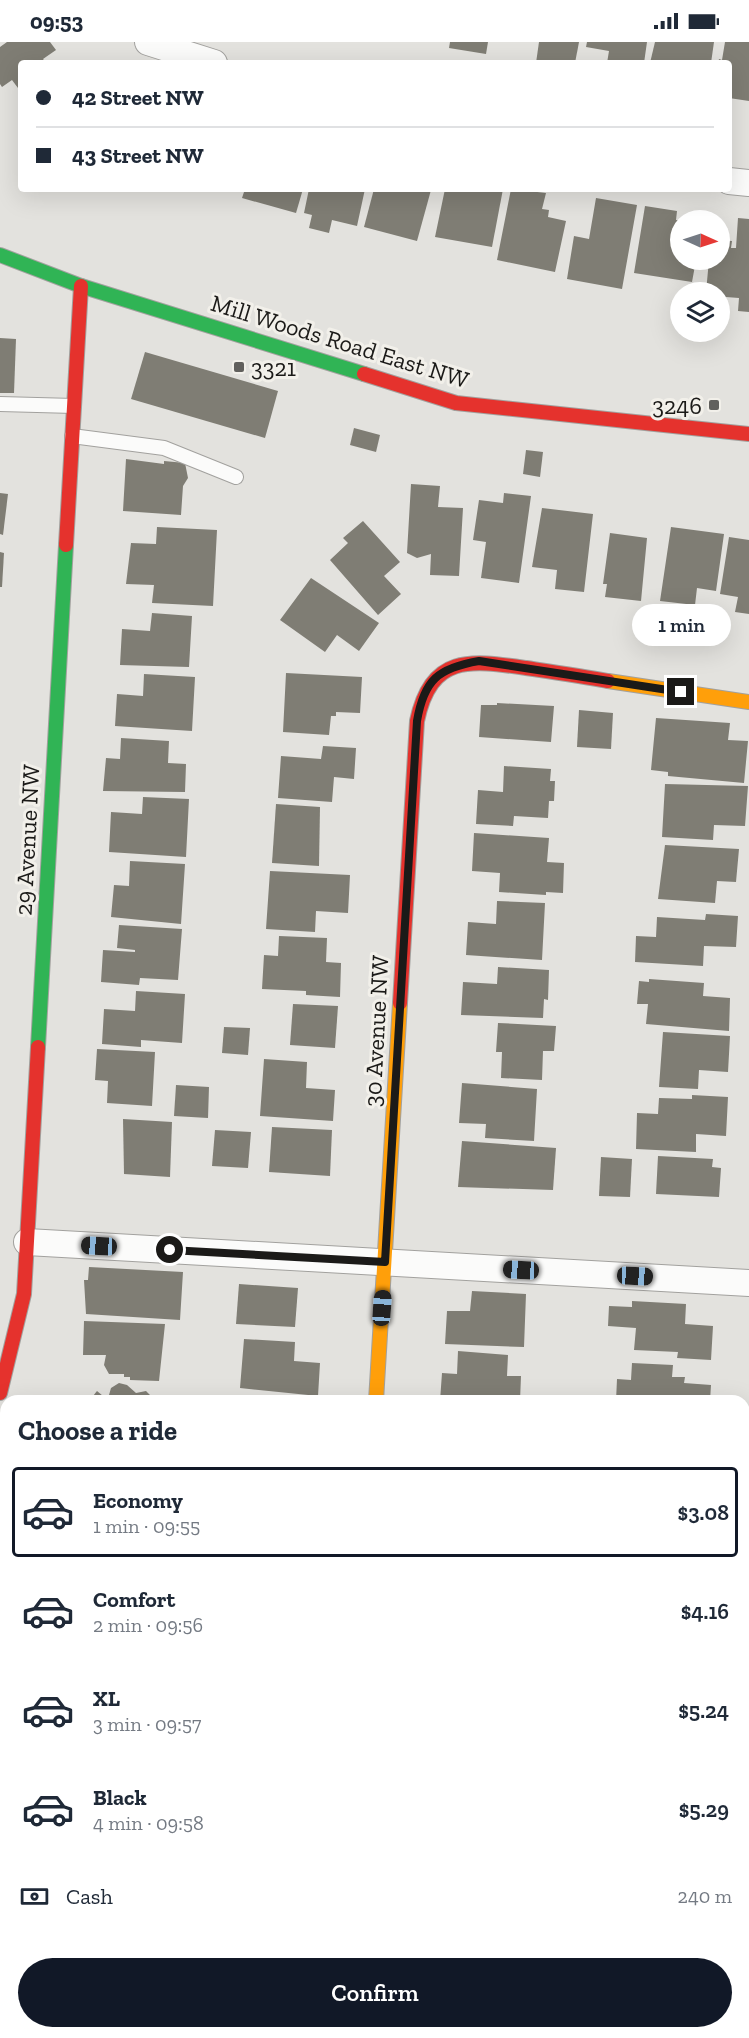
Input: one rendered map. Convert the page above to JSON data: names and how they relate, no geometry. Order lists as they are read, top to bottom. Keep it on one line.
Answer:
{"streets":{"street":["Mill Woods Road East NW","29 Avenue NW","30 Avenue NW"]},"crossings":[["Mill Woods Road East NW","29 Avenue NW"]],"places":{"transit":["3321","3246"]},"north":"right","page":{"status":"09:53","banner":["42 Street NW","43 Street NW"],"bubble":"1 min","heading":"Choose a ride","list":[{"name":"Economy","note":"1 min · 09:55","value":"$3.08"},{"name":"Comfort","note":"2 min · 09:56","value":"$4.16"},{"name":"XL","note":"3 min · 09:57","value":"$5.24"},{"name":"Black","note":"4 min · 09:58","value":"$5.29"}],"pay":["Cash","240 m"],"buttons":"Confirm"}}
